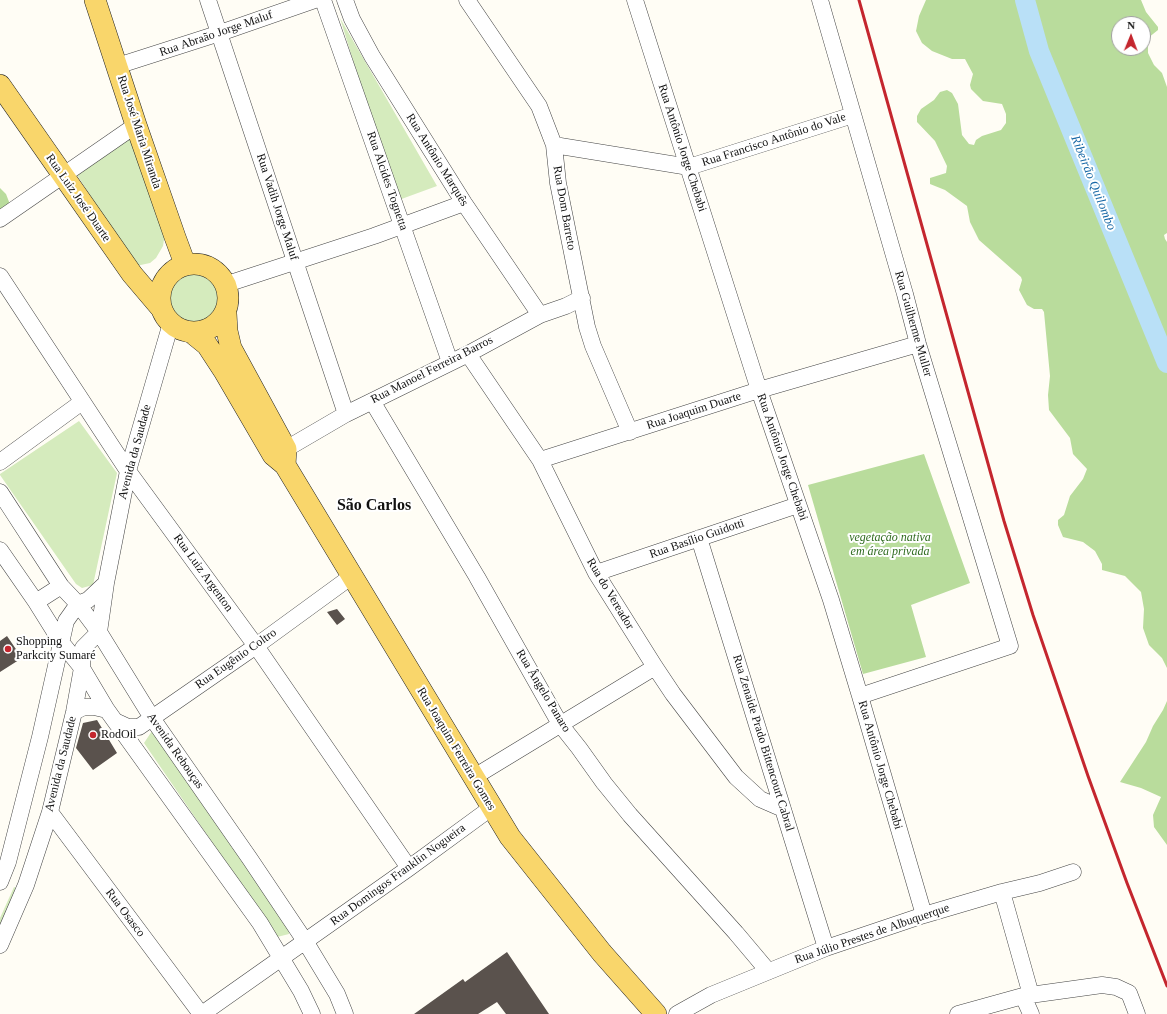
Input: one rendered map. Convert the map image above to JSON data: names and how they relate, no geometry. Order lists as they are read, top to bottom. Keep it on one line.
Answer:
{"streets":{"main road":["Rua José Maria Miranda","Rua Luiz José Duarte","Rua Joaquim Ferreira Gomes"],"street":["Rua Abraão Jorge Maluf","Rua Francisco Antônio do Vale","Rua Antônio Jorge Chebabi","Rua Antônio Marquês","Rua Alcides Tognetta","Rua Vadih Jorge Maluf","Rua Dom Barreto","Rua Guilherme Muller","Rua Manoel Ferreira Barros","Rua Joaquim Duarte","Avenida da Saudade","Rua Basílio Guidotti","Rua Luiz Argenton","Rua do Vereador","Rua Eugênio Coltro","Rua Ângelo Panaro","Rua Zenaide Prado Bittencourt Cabral","Avenida Rebouças","Rua Domingos Franklin Nogueira","Rua Osasco","Rua Júlio Prestes de Albuquerque"]},"crossings":[["Rua Abraão Jorge Maluf","Rua José Maria Miranda"],["Rua Abraão Jorge Maluf","Rua Vadih Jorge Maluf"],["Rua José Maria Miranda","Rua Luiz José Duarte"],["Rua José Maria Miranda","Avenida da Saudade"],["Rua José Maria Miranda","Rua Joaquim Ferreira Gomes"],["Rua Francisco Antônio do Vale","Rua Antônio Jorge Chebabi"],["Rua Francisco Antônio do Vale","Rua Dom Barreto"],["Rua Francisco Antônio do Vale","Rua Guilherme Muller"],["Rua Antônio Jorge Chebabi","Rua Guilherme Muller"],["Rua Antônio Jorge Chebabi","Rua Joaquim Duarte"],["Rua Antônio Jorge Chebabi","Rua Basílio Guidotti"],["Rua Antônio Jorge Chebabi","Rua Júlio Prestes de Albuquerque"],["Rua Antônio Marquês","Rua Manoel Ferreira Barros"],["Rua Alcides Tognetta","Rua Manoel Ferreira Barros"],["Rua Luiz José Duarte","Avenida da Saudade"],["Rua Luiz José Duarte","Rua Joaquim Ferreira Gomes"],["Rua Vadih Jorge Maluf","Rua Manoel Ferreira Barros"],["Rua Dom Barreto","Rua Manoel Ferreira Barros"],["Rua Dom Barreto","Rua Joaquim Duarte"],["Rua Guilherme Muller","Rua Joaquim Duarte"],["Rua Manoel Ferreira Barros","Rua do Vereador"],["Rua Manoel Ferreira Barros","Rua Ângelo Panaro"],["Rua Manoel Ferreira Barros","Rua Joaquim Ferreira Gomes"],["Rua Joaquim Duarte","Rua do Vereador"],["Avenida da Saudade","Rua Luiz Argenton"],["Avenida da Saudade","Rua Eugênio Coltro"],["Avenida da Saudade","Rua Joaquim Ferreira Gomes"],["Avenida da Saudade","Avenida Rebouças"],["Avenida da Saudade","Rua Osasco"],["Rua Basílio Guidotti","Rua do Vereador"],["Rua Basílio Guidotti","Rua Zenaide Prado Bittencourt Cabral"],["Rua Luiz Argenton","Rua Eugênio Coltro"],["Rua Luiz Argenton","Rua Domingos Franklin Nogueira"],["Rua do Vereador","Rua Zenaide Prado Bittencourt Cabral"],["Rua Eugênio Coltro","Rua Joaquim Ferreira Gomes"],["Rua Eugênio Coltro","Avenida Rebouças"],["Rua Ângelo Panaro","Rua Júlio Prestes de Albuquerque"],["Rua Zenaide Prado Bittencourt Cabral","Rua Júlio Prestes de Albuquerque"],["Rua Joaquim Ferreira Gomes","Rua Domingos Franklin Nogueira"],["Avenida Rebouças","Rua Domingos Franklin Nogueira"],["Rua Domingos Franklin Nogueira","Rua Osasco"]],"districts":["São Carlos"],"water":["Ribeirão Quilombo"],"parks":["vegetação nativa em área privada"],"places":["Shopping Parkcity Sumaré","RodOil"],"north":"top"}
